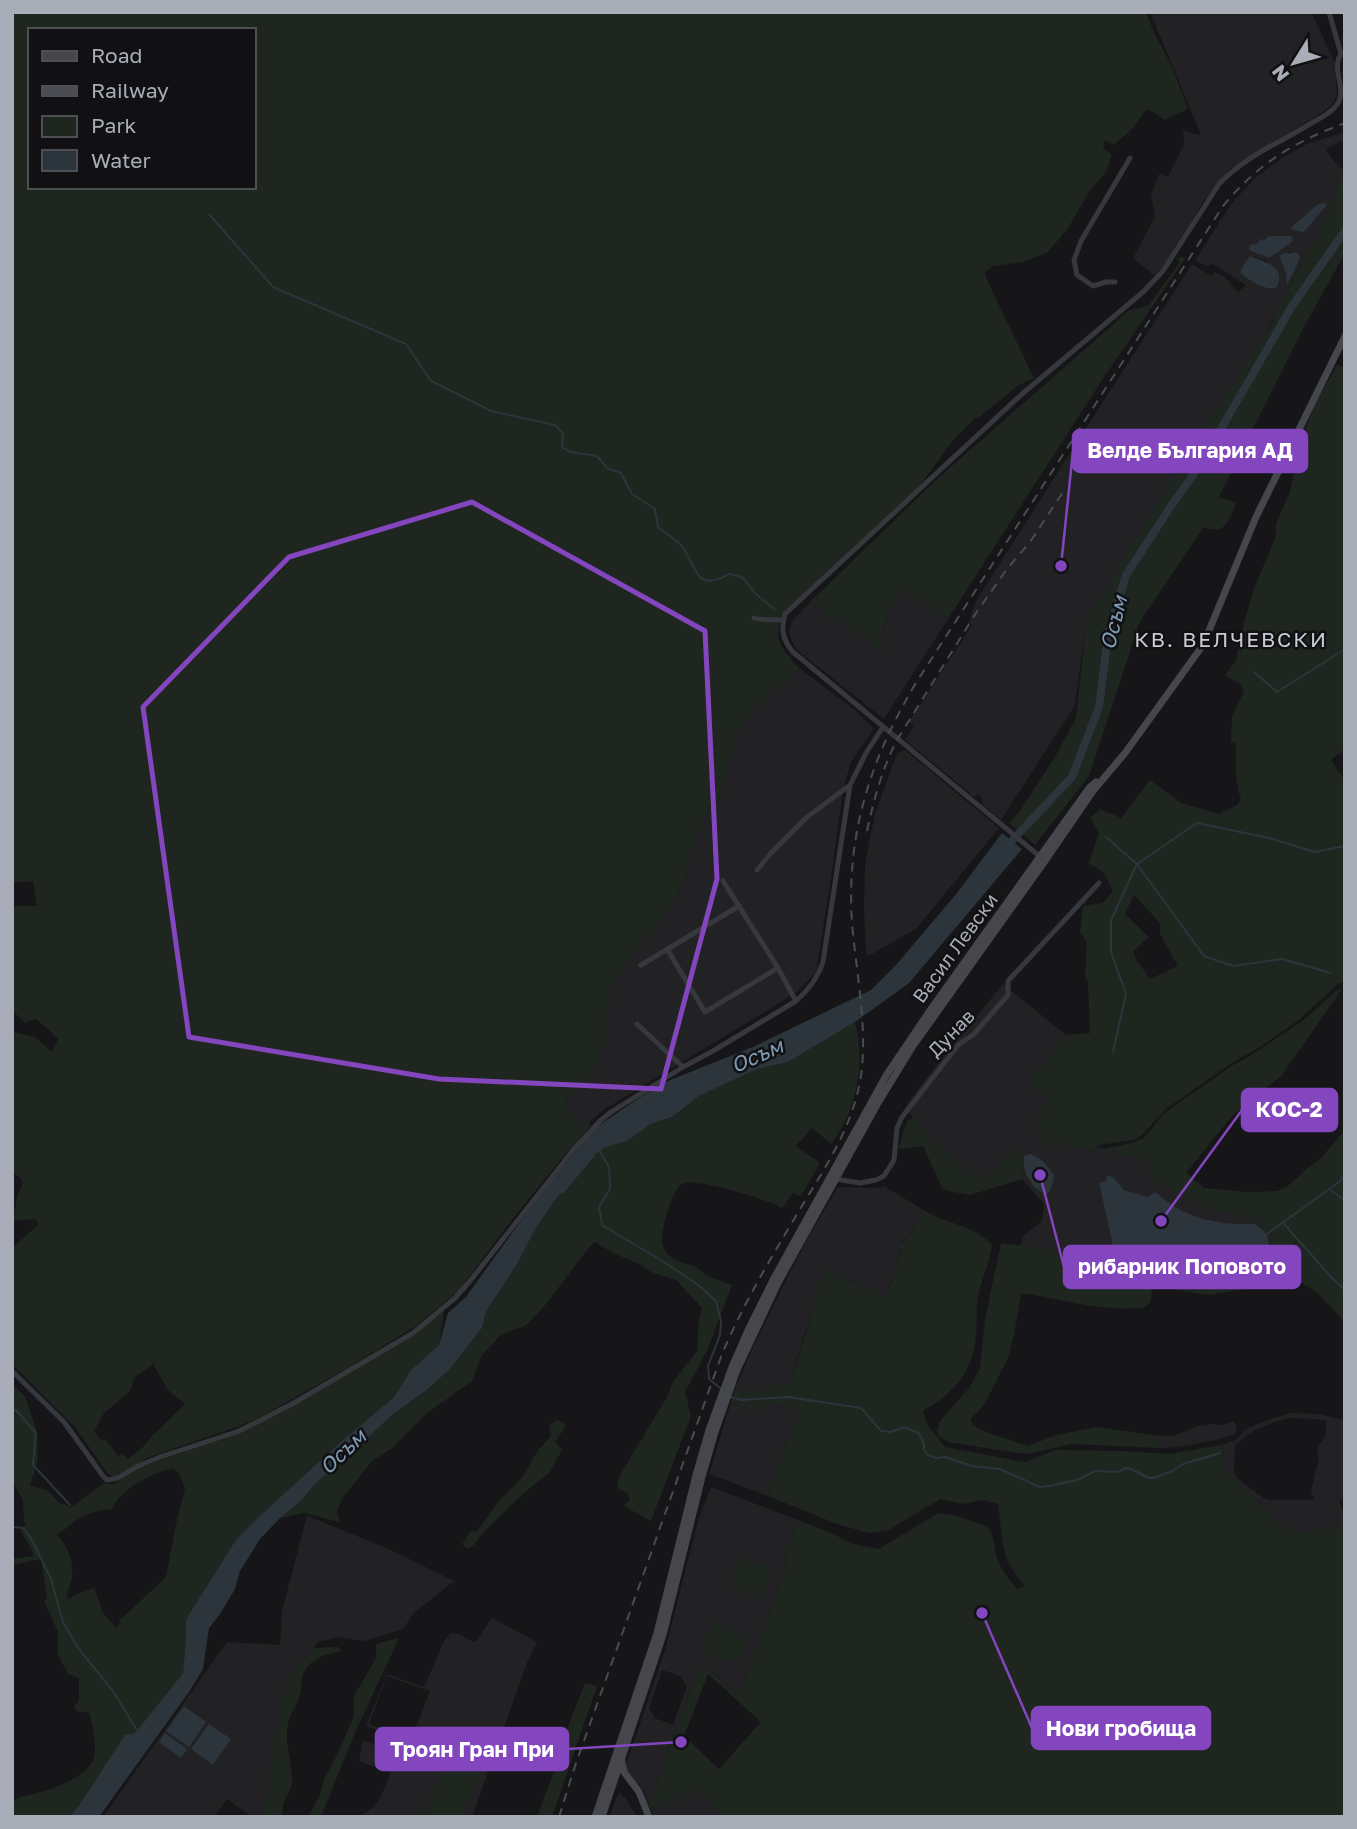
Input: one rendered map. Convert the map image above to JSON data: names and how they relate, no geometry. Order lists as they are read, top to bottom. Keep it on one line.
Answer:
{"streets":{"main road":["Васил Левски"],"street":["Дунав"]},"crossings":[["Васил Левски","Дунав"]],"districts":["КВ. ВЕЛЧЕВСКИ"],"water":["Осъм"],"places":["Велде България АД","рибарник Поповото","КОС-2","Нови гробища","Троян Гран При"],"legend":["Road","Railway","Park","Water"],"north":"bottom left"}
